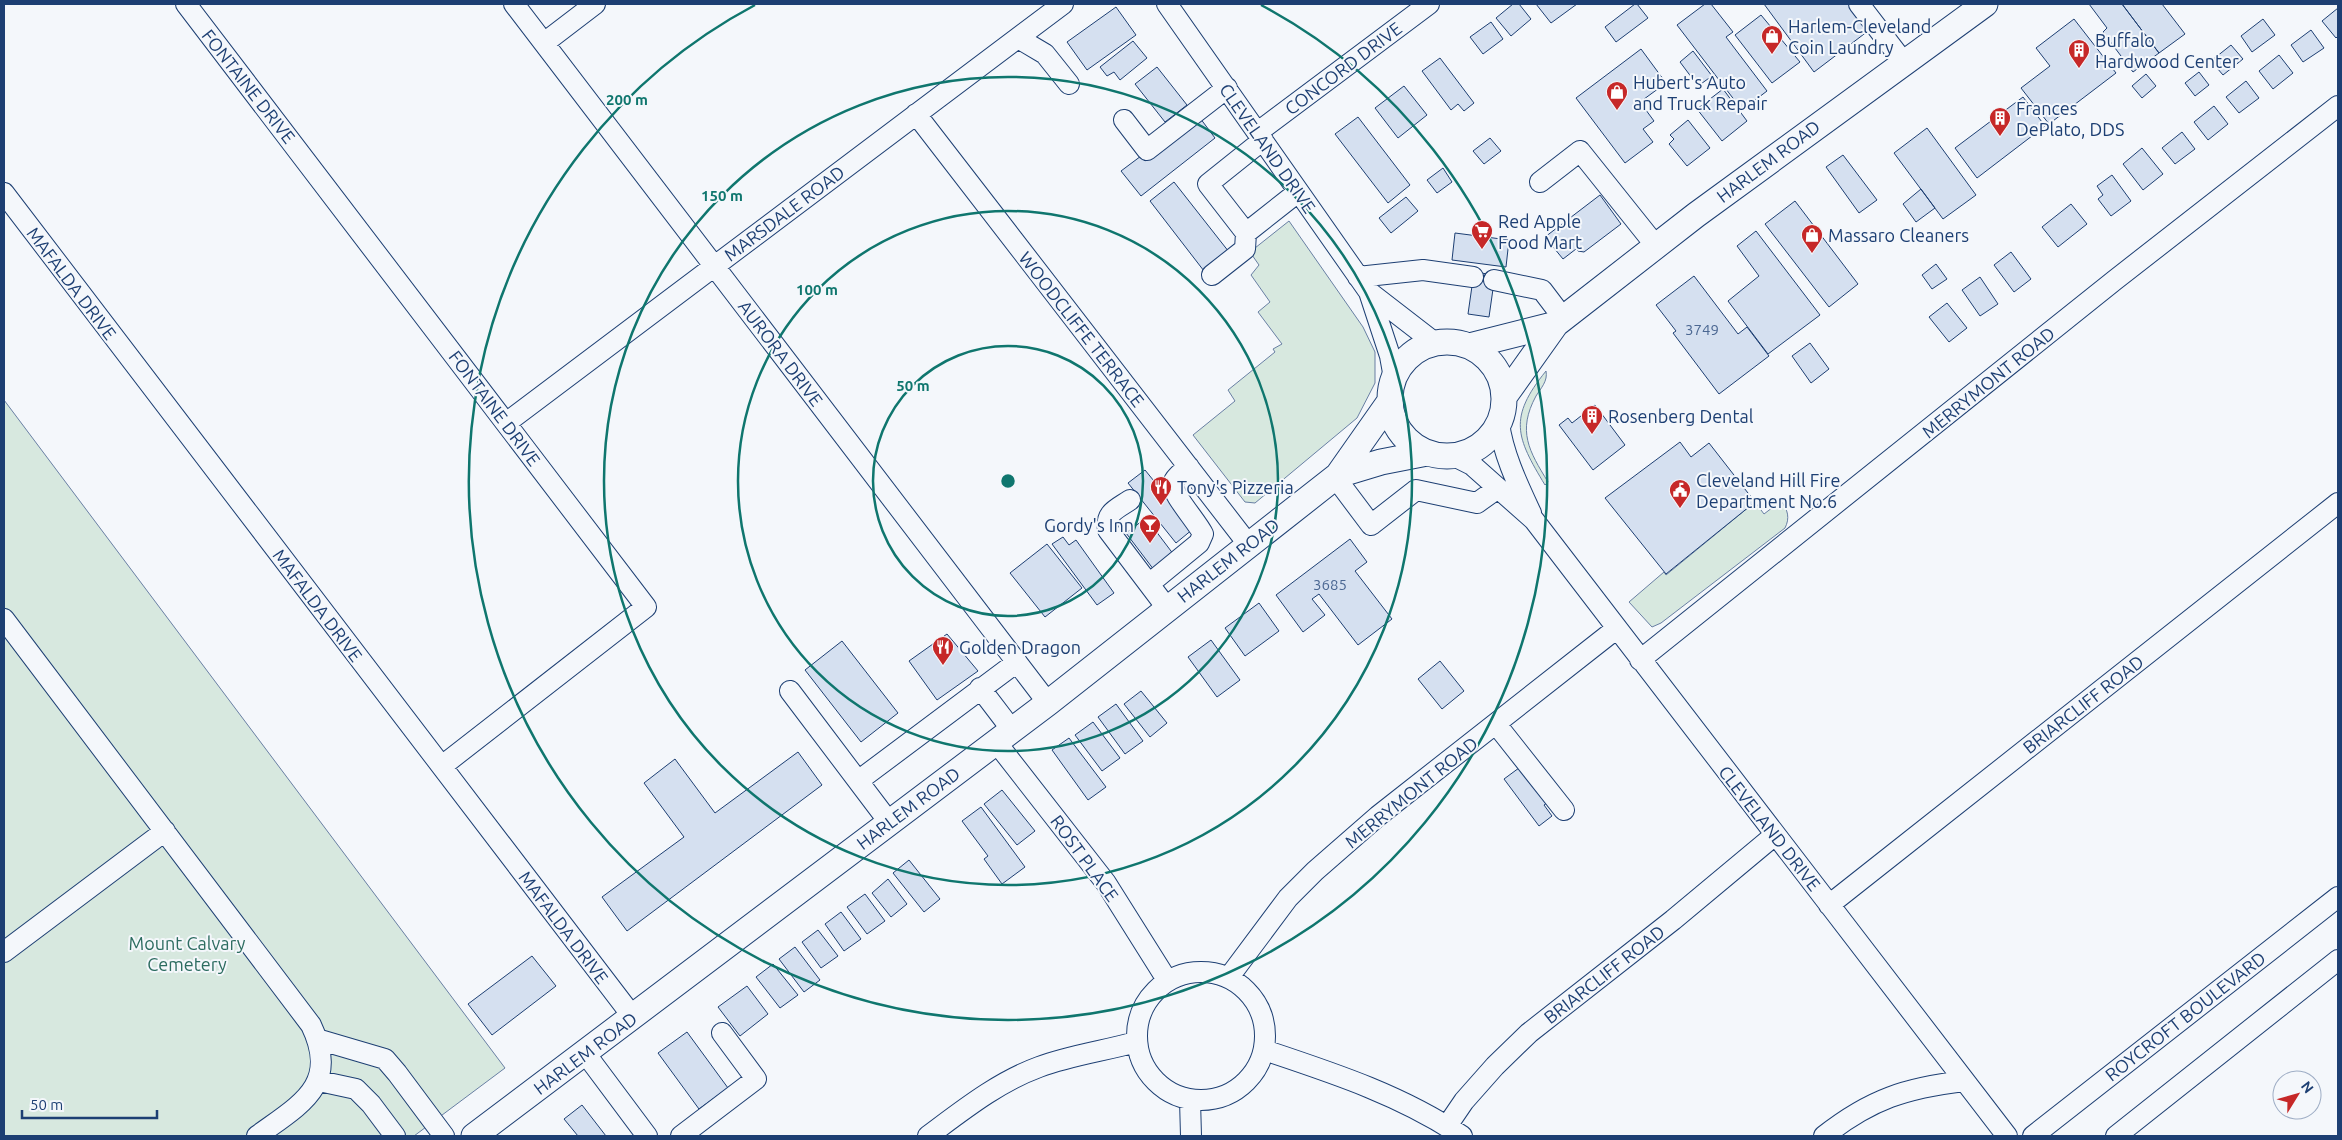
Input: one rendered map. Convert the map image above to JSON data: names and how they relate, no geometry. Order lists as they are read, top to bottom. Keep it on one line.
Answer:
{"streets":{"main road":["HARLEM ROAD"],"street":["CONCORD DRIVE","FONTAINE DRIVE","CLEVELAND DRIVE","MARSDALE ROAD","MAFALDA DRIVE","WOODCLIFFE TERRACE","AURORA DRIVE","MERRYMONT ROAD","BRIARCLIFF ROAD","ROST PLACE","ROYCROFT BOULEVARD"]},"crossings":[["CONCORD DRIVE","CLEVELAND DRIVE"],["FONTAINE DRIVE","MARSDALE ROAD"],["FONTAINE DRIVE","MAFALDA DRIVE"],["CLEVELAND DRIVE","HARLEM ROAD"],["CLEVELAND DRIVE","MERRYMONT ROAD"],["CLEVELAND DRIVE","BRIARCLIFF ROAD"],["HARLEM ROAD","MAFALDA DRIVE"],["HARLEM ROAD","WOODCLIFFE TERRACE"],["HARLEM ROAD","AURORA DRIVE"],["HARLEM ROAD","ROST PLACE"],["MARSDALE ROAD","WOODCLIFFE TERRACE"],["MARSDALE ROAD","AURORA DRIVE"],["MERRYMONT ROAD","ROST PLACE"]],"parks":["Mount Calvary Cemetery"],"places":{"shop":["Harlem-Cleveland Coin Laundry","Hubert's Auto and Truck Repair","Massaro Cleaners"],"building":["Buffalo Hardwood Center","Frances DePlato, DDS","Rosenberg Dental"],"supermarket":["Red Apple Food Mart"],"restaurant":["Tony's Pizzeria","Golden Dragon"],"public building":["Cleveland Hill Fire Department No.6"],"bar":["Gordy's Inn"]},"house_numbers":["3749","3685"],"scale_bar":"50 m","north":"top right","rings":["200 m","150 m","100 m","50 m"]}
